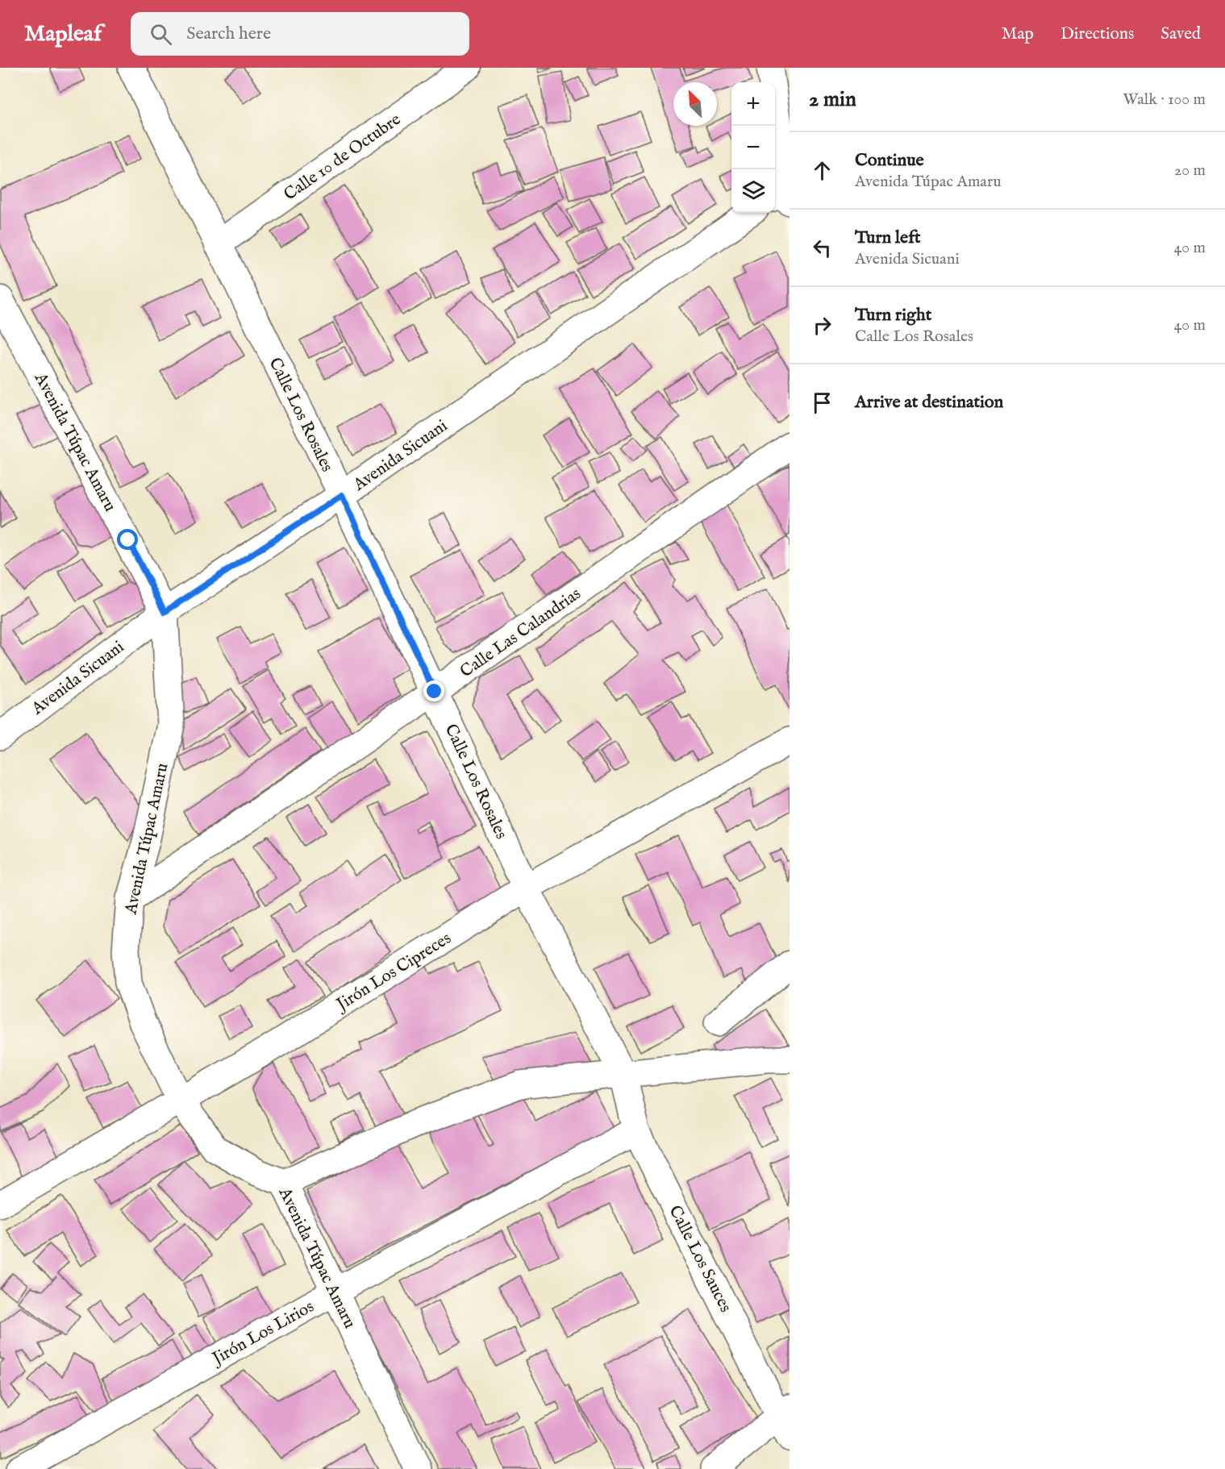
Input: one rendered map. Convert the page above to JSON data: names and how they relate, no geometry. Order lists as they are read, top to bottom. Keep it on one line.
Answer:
{"streets":{"street":["Calle 10 de Octubre","Calle Los Rosales","Avenida Túpac Amaru","Avenida Sicuani","Calle Las Calandrias","Jirón Los Cipreces","Calle Los Sauces","Jirón Los Lirios"]},"crossings":[["Calle 10 de Octubre","Calle Los Rosales"],["Calle Los Rosales","Avenida Sicuani"],["Calle Los Rosales","Calle Las Calandrias"],["Calle Los Rosales","Jirón Los Cipreces"],["Calle Los Rosales","Calle Los Sauces"],["Avenida Túpac Amaru","Avenida Sicuani"],["Avenida Túpac Amaru","Calle Las Calandrias"],["Avenida Túpac Amaru","Jirón Los Cipreces"],["Avenida Túpac Amaru","Jirón Los Lirios"],["Calle Los Sauces","Jirón Los Lirios"]],"north":"top left","page":{"header":"Mapleaf","search":"Search here","nav":["Map","Directions","Saved"],"heading":["2 min","Walk · 100 m"],"map_buttons":["+","−"],"list":[["Continue","Avenida Túpac Amaru","20 m"],["Turn left","Avenida Sicuani","40 m"],["Turn right","Calle Los Rosales","40 m"],"Arrive at destination"]}}
